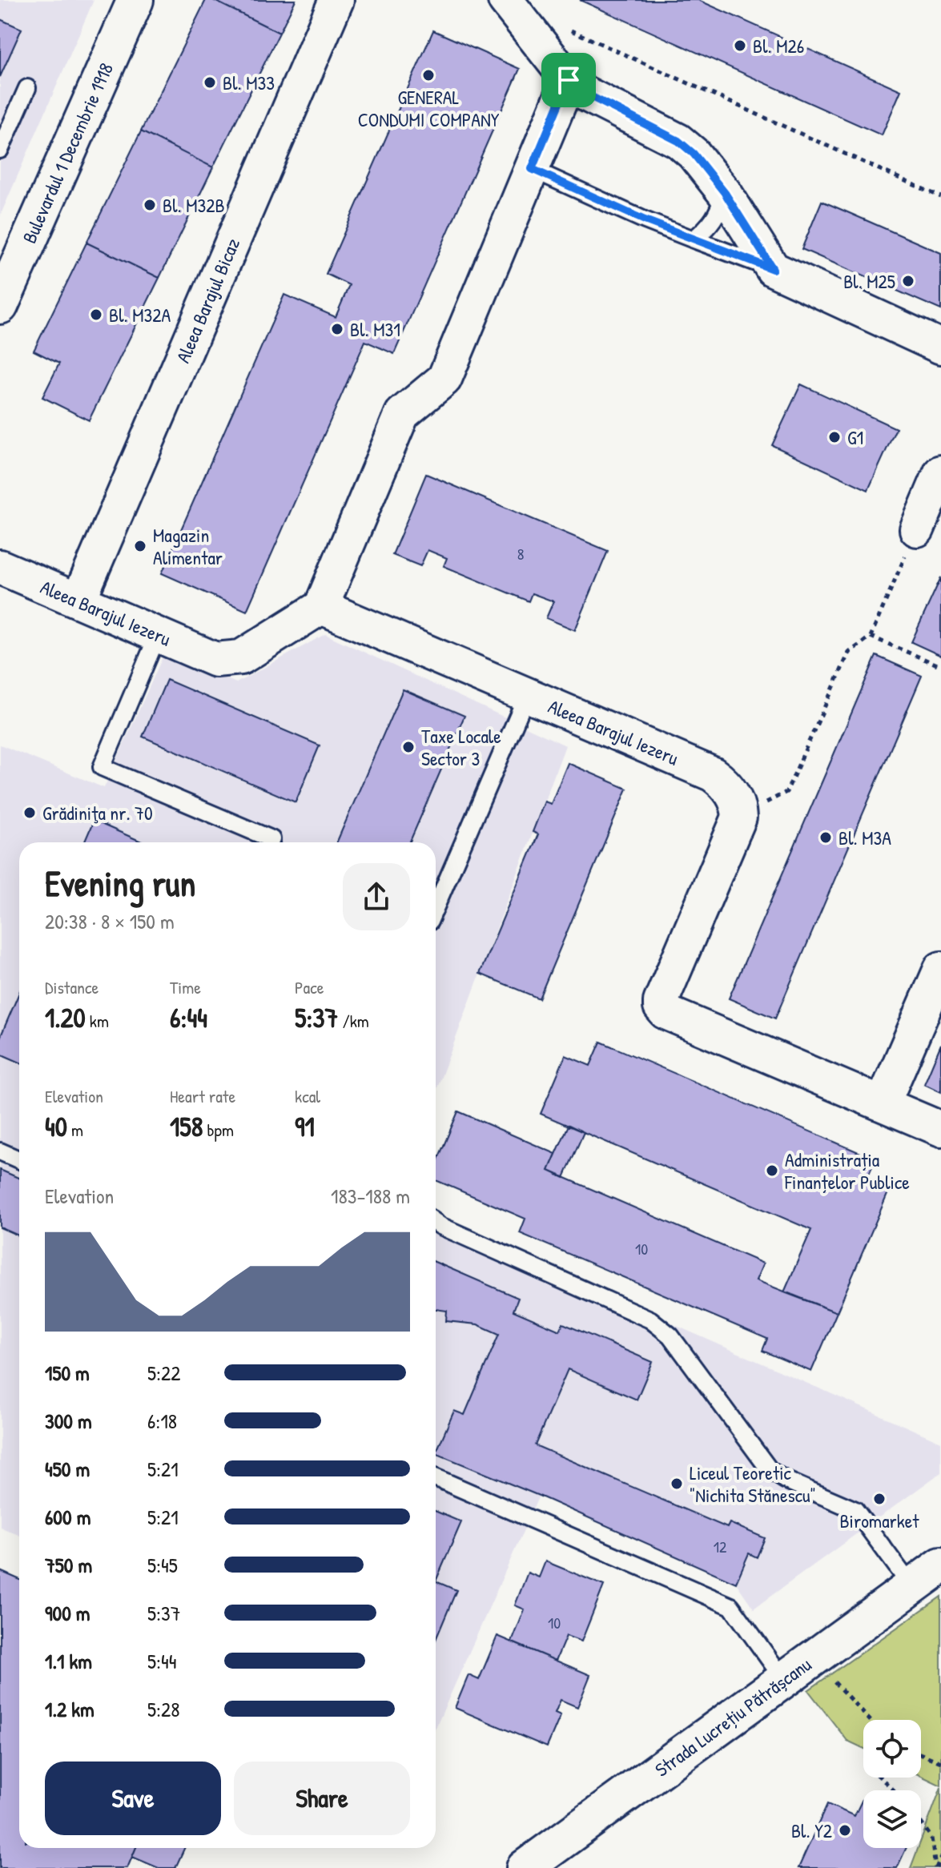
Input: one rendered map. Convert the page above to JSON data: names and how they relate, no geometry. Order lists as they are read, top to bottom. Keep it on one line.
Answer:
{"streets":{"main road":["Bulevardul 1 Decembrie 1918","Strada Lucrețiu Pătrășcanu"],"street":["Aleea Barajul Bicaz","Aleea Barajul Iezeru"]},"crossings":[["Aleea Barajul Bicaz","Aleea Barajul Iezeru"]],"places":["Bl. M26","GENERAL CONDUMI COMPANY","Bl. M33","Bl. M32B","Bl. M25","Bl. M32A","Bl. M31","G1","Magazin Alimentar","Taxe Locale Sector 3","Grădiniţa nr. 70","Bl. M3A","Administrația Finanțelor Publice","Liceul Teoretic \"Nichita Stănescu\"","Biromarket","Bl. Y2"],"house_numbers":["8","10","12","10"],"page":{"heading":["Evening run","20:38 · 8 × 150 m"],"stats":[["Distance","1.20 km"],["Time","6:44"],["Pace","5:37 /km"],["Elevation","40 m"],["Heart rate","158 bpm"],["kcal","91"]],"chart":["Elevation","183–188 m"],"list":[{"name":"150 m","note":"5:22"},{"name":"300 m","note":"6:18"},{"name":"450 m","note":"5:21"},{"name":"600 m","note":"5:21"},{"name":"750 m","note":"5:45"},{"name":"900 m","note":"5:37"},{"name":"1.1 km","note":"5:44"},{"name":"1.2 km","note":"5:28"}],"buttons":["Save","Share"]}}
